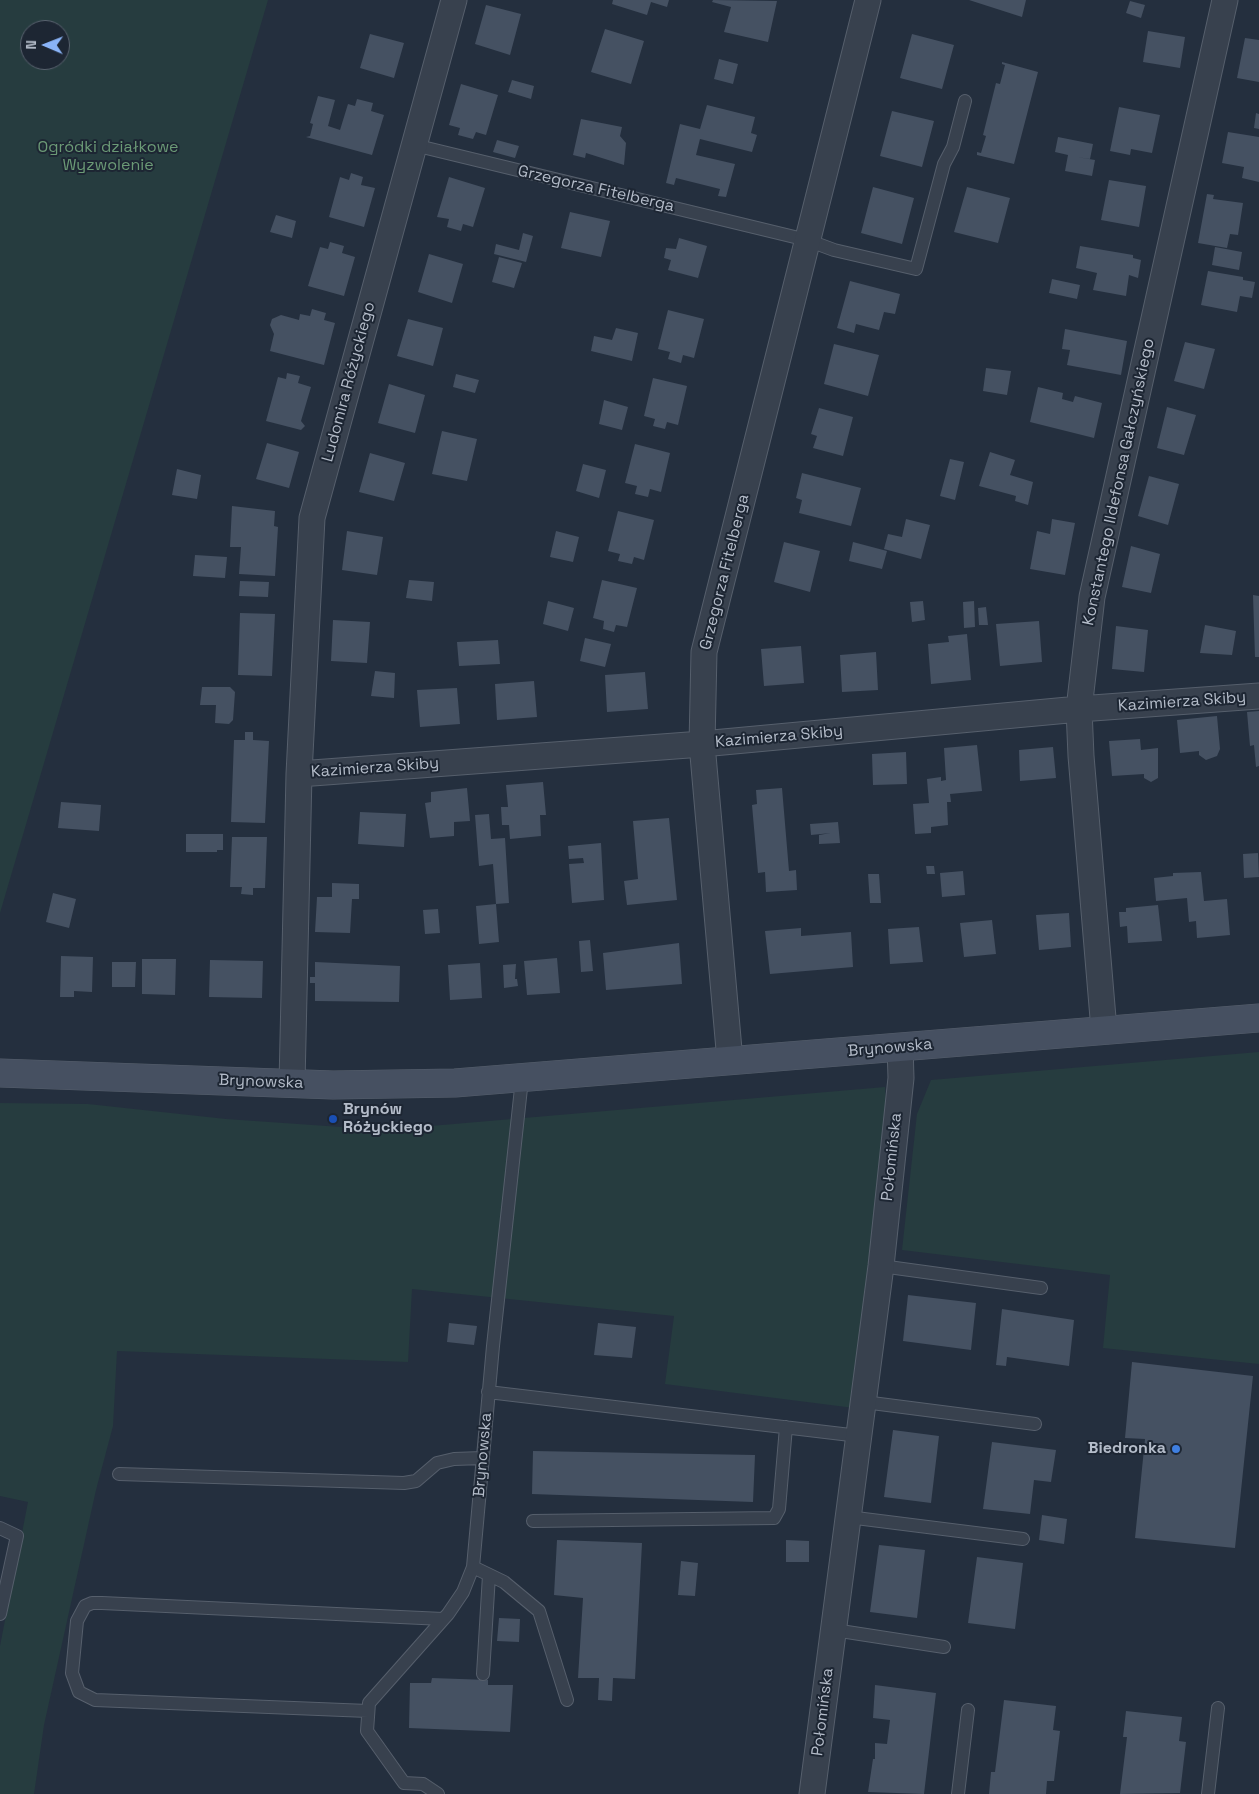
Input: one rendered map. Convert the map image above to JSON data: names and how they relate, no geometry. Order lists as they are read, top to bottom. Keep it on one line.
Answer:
{"streets":{"main road":["Brynowska"],"street":["Grzegorza Fitelberga","Ludomira Różyckiego","Konstantego Ildefonsa Gałczyńskiego","Kazimierza Skiby","Połomińska"]},"crossings":[["Grzegorza Fitelberga","Ludomira Różyckiego"],["Grzegorza Fitelberga","Kazimierza Skiby"],["Grzegorza Fitelberga","Brynowska"],["Ludomira Różyckiego","Kazimierza Skiby"],["Ludomira Różyckiego","Brynowska"],["Konstantego Ildefonsa Gałczyńskiego","Kazimierza Skiby"],["Konstantego Ildefonsa Gałczyńskiego","Brynowska"],["Brynowska","Połomińska"]],"parks":["Ogródki działkowe Wyzwolenie"],"places":["Brynów Różyckiego","Biedronka"],"north":"left"}
